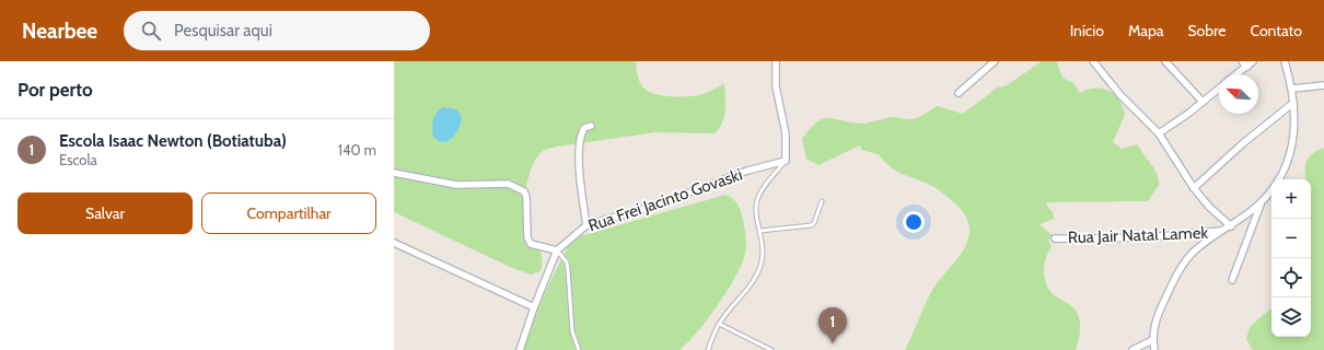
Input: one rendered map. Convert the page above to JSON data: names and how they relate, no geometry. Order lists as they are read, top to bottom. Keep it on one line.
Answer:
{"streets":{"street":["Rua Frei Jacinto Govaski","Rua Jair Natal Lamek"]},"north":"top left","page":{"header":"Nearbee","search":"Pesquisar aqui","nav":["Início","Mapa","Sobre","Contato"],"heading":"Por perto","list":[{"mark":"1","name":"Escola Isaac Newton (Botiatuba)","note":"Escola","value":"140 m"}],"buttons":["Salvar","Compartilhar"],"map_buttons":["+","−"],"pins":"1"}}
